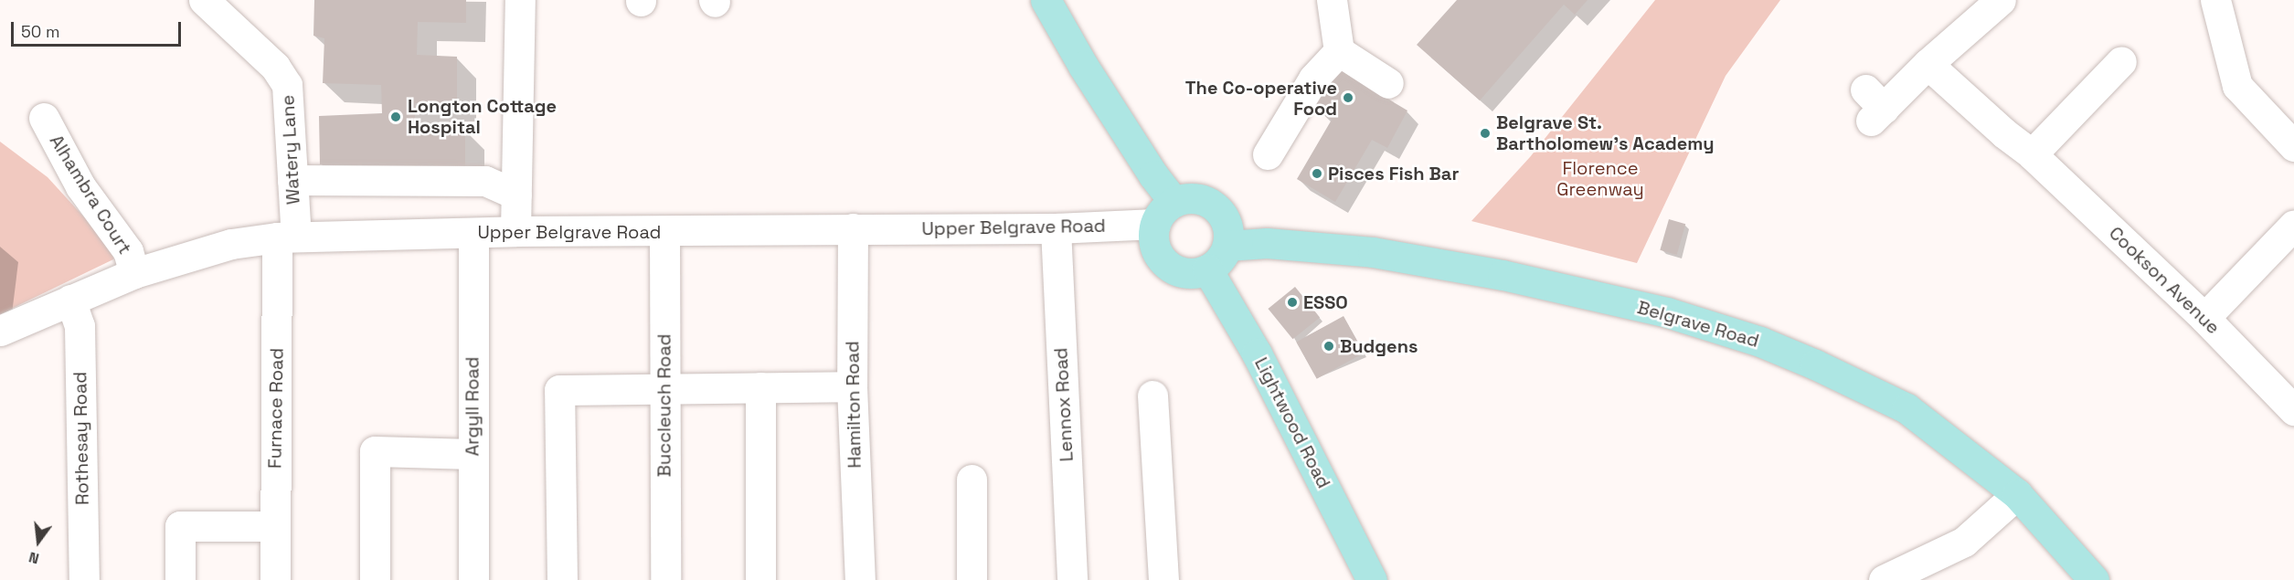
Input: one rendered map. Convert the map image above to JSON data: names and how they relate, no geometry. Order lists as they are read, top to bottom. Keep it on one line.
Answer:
{"streets":{"main road":["Belgrave Road","Lightwood Road"],"street":["Watery Lane","Alhambra Court","Upper Belgrave Road","Cookson Avenue","Hamilton Road","Lennox Road","Buccleuch Road","Argyll Road","Furnace Road","Rothesay Road"]},"crossings":[["Watery Lane","Upper Belgrave Road"],["Watery Lane","Furnace Road"],["Alhambra Court","Upper Belgrave Road"],["Upper Belgrave Road","Belgrave Road"],["Upper Belgrave Road","Hamilton Road"],["Upper Belgrave Road","Lennox Road"],["Upper Belgrave Road","Buccleuch Road"],["Upper Belgrave Road","Argyll Road"],["Upper Belgrave Road","Furnace Road"],["Upper Belgrave Road","Lightwood Road"],["Upper Belgrave Road","Rothesay Road"],["Belgrave Road","Lightwood Road"]],"parks":["Florence Greenway"],"places":["The Co-operative Food","Longton Cottage Hospital","Belgrave St. Bartholomew's Academy","Pisces Fish Bar","ESSO","Budgens"],"scale_bar":"50 m","north":"bottom"}
